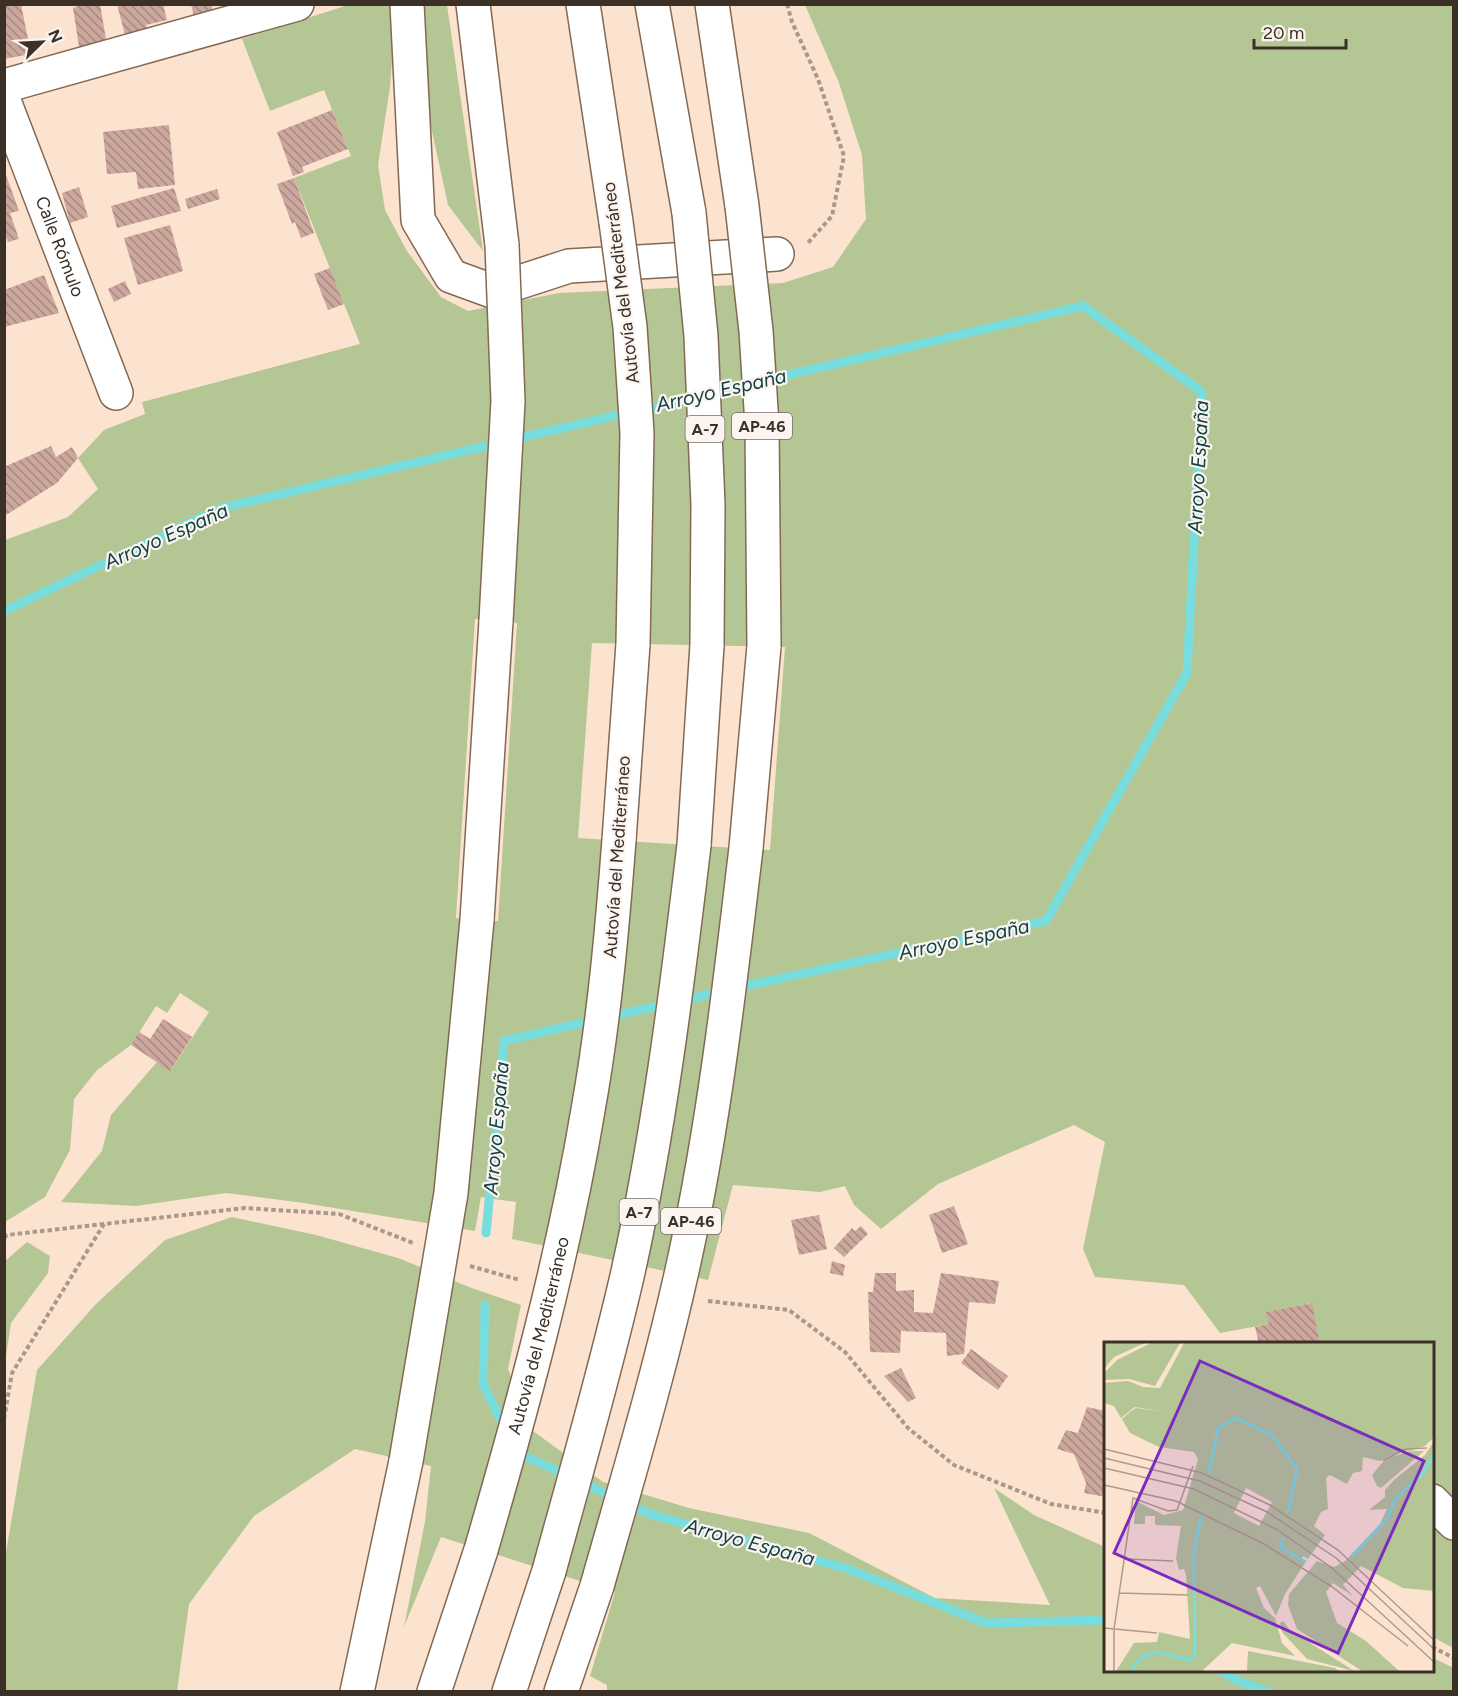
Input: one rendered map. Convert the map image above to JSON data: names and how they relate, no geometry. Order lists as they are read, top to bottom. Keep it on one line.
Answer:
{"streets":{"main road":["Calle Rómulo","Autovía del Mediterráneo","AP-46","A-7"]},"water":["Arroyo España"],"scale_bar":"20 m","north":"top right"}
